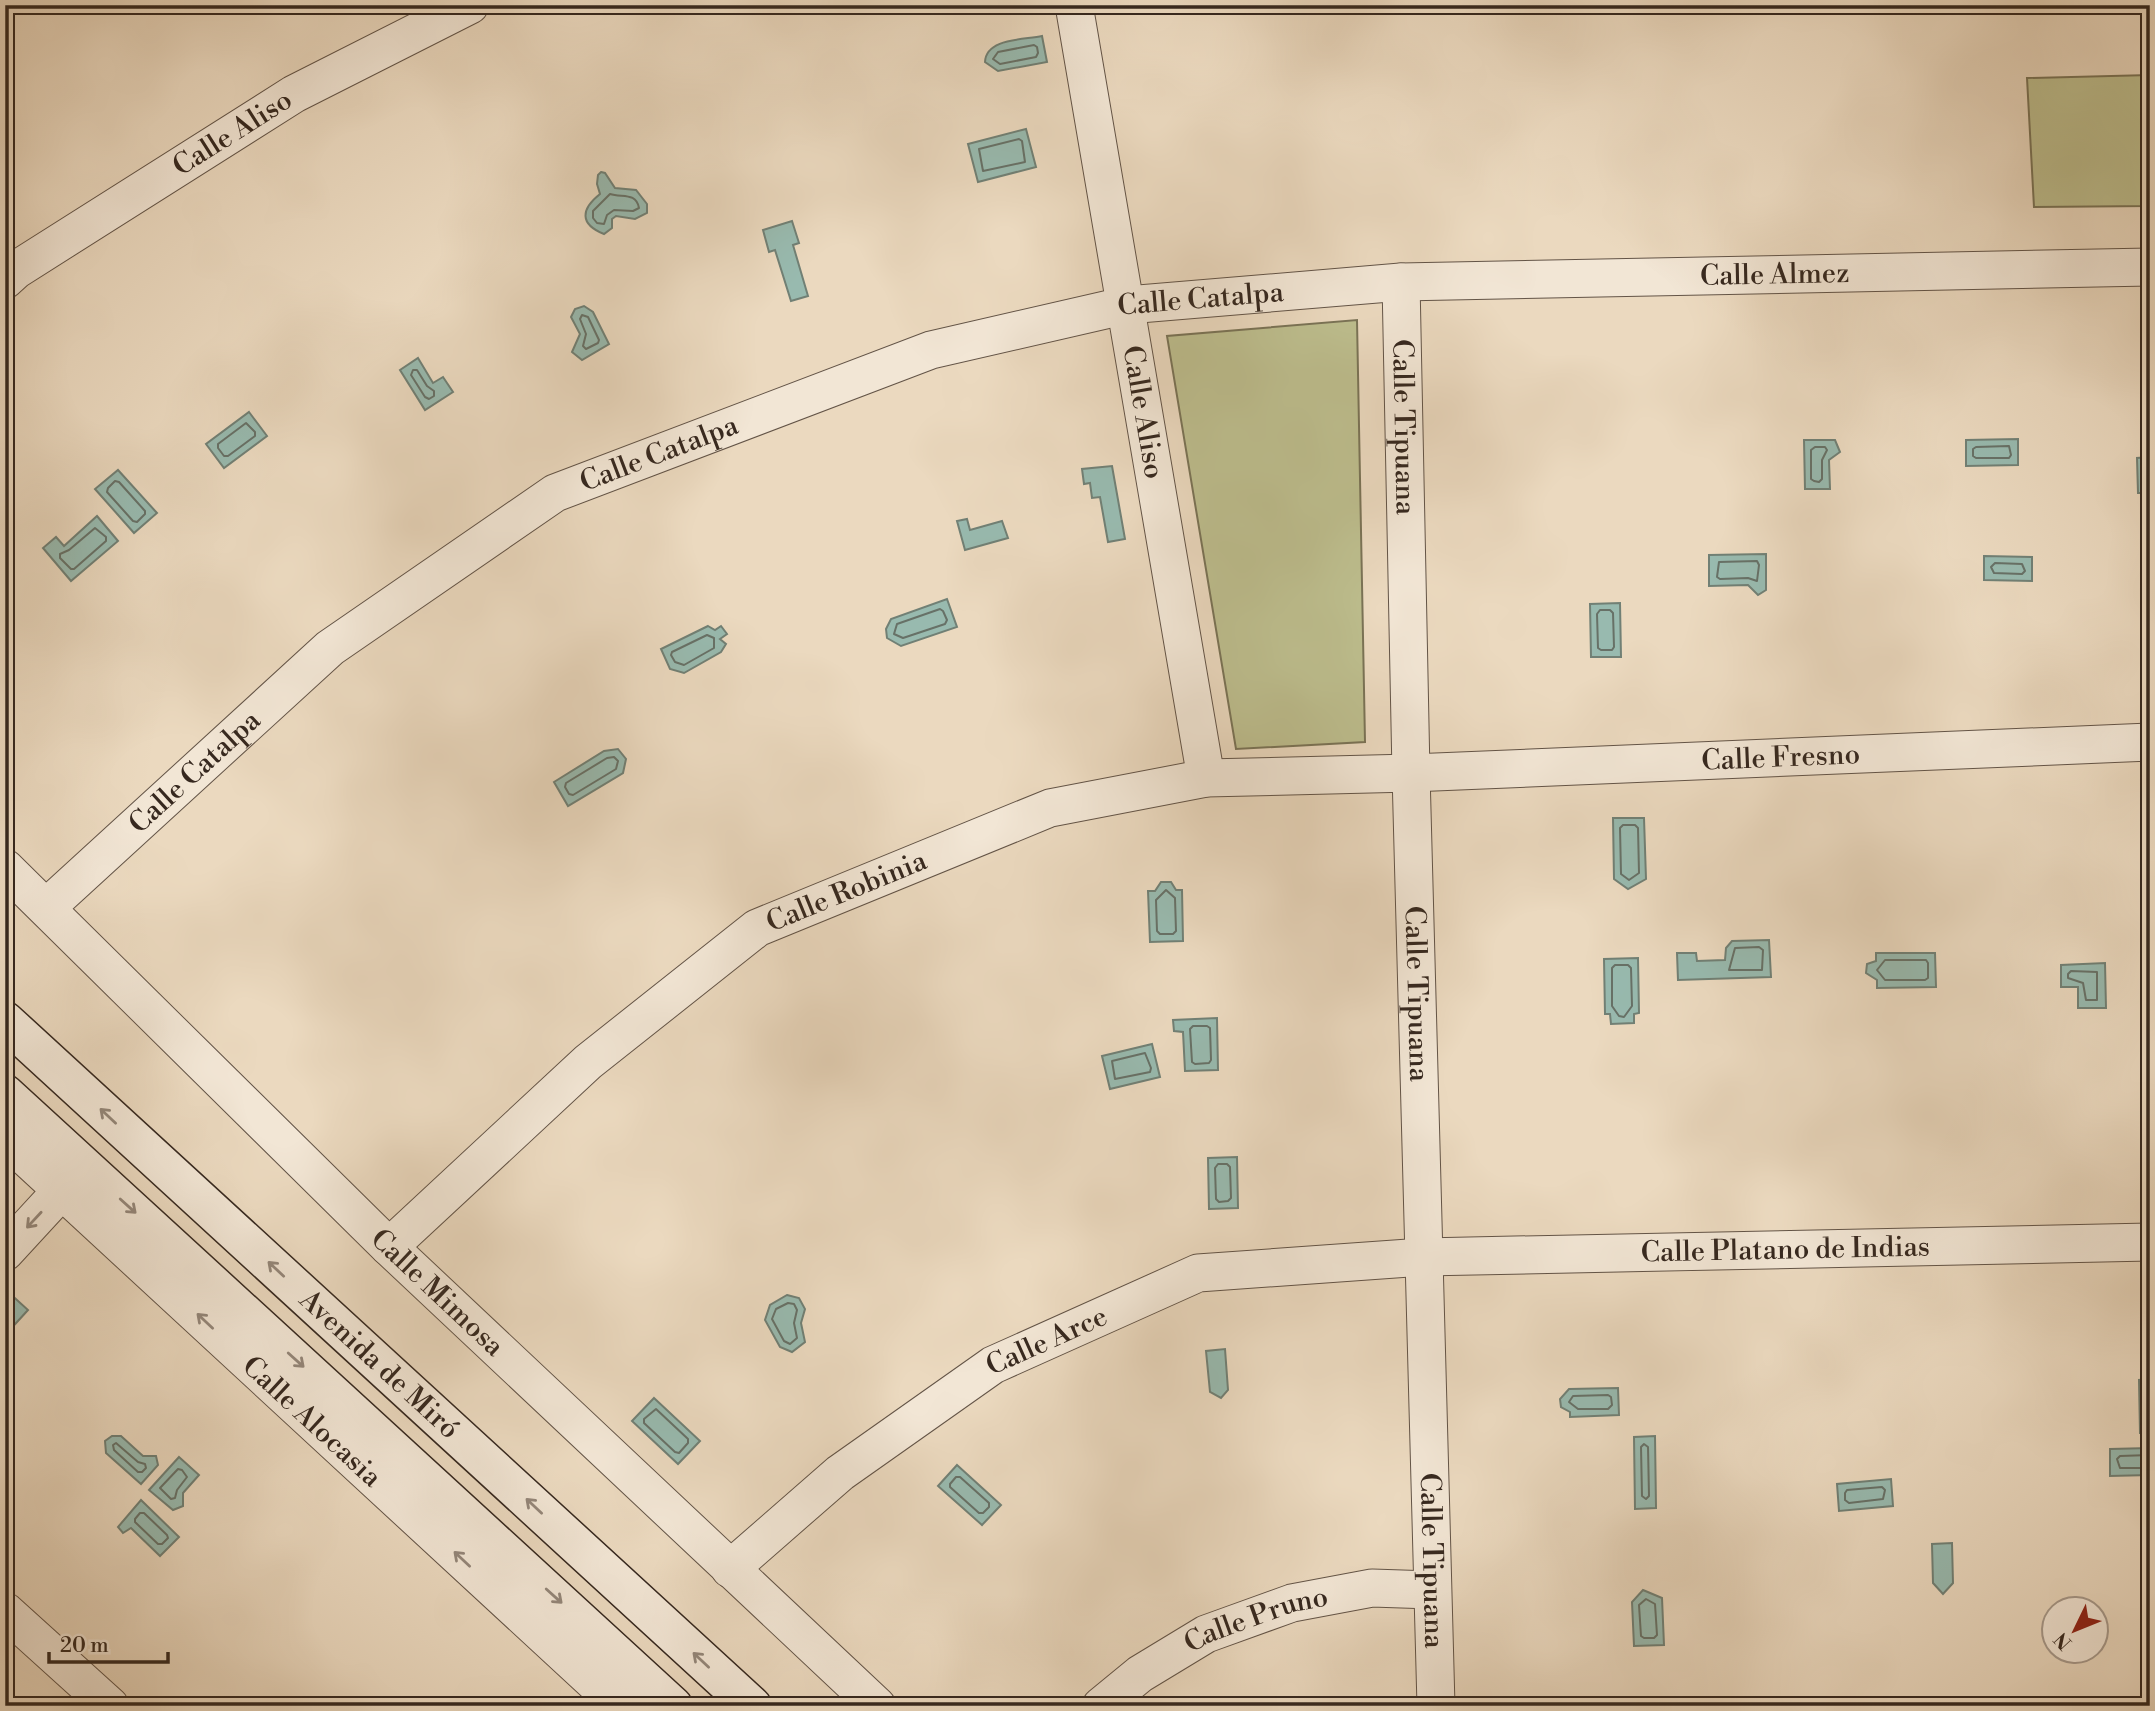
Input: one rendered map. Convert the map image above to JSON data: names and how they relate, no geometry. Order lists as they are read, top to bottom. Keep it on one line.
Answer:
{"streets":{"main road":["Avenida de Miró"],"street":["Calle Aliso","Calle Almez","Calle Catalpa","Calle Tipuana","Calle Fresno","Calle Robinia","Calle Platano de Indias","Calle Mimosa","Calle Arce","Calle Alocasia","Calle Pruno"]},"crossings":[["Calle Aliso","Calle Catalpa"],["Calle Aliso","Calle Robinia"],["Calle Almez","Calle Catalpa"],["Calle Almez","Calle Tipuana"],["Calle Catalpa","Calle Tipuana"],["Calle Catalpa","Calle Mimosa"],["Calle Tipuana","Calle Fresno"],["Calle Tipuana","Calle Robinia"],["Calle Tipuana","Calle Platano de Indias"],["Calle Tipuana","Calle Arce"],["Calle Tipuana","Calle Pruno"],["Calle Fresno","Calle Robinia"],["Calle Robinia","Calle Mimosa"],["Calle Platano de Indias","Calle Arce"],["Calle Mimosa","Calle Arce"]],"one_way":["Calle Alocasia"],"scale_bar":"20 m","north":"bottom left"}
